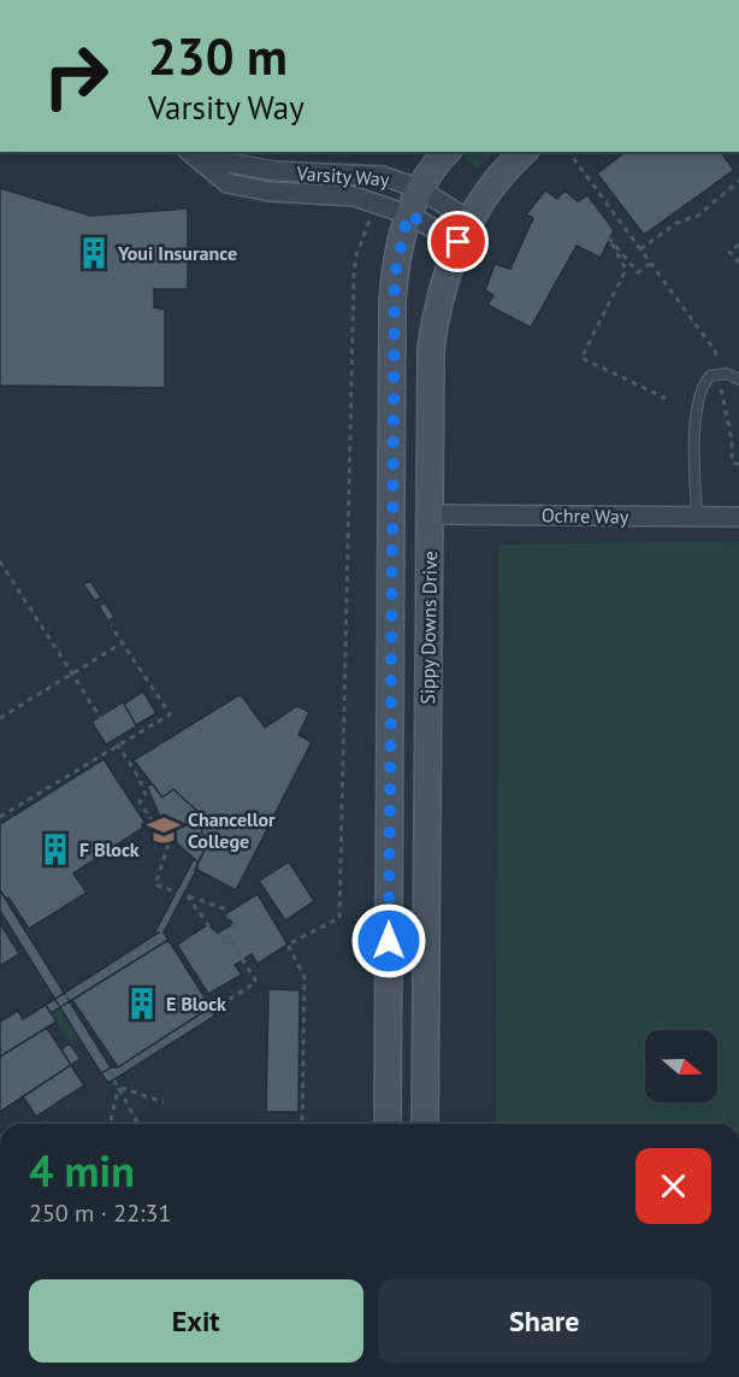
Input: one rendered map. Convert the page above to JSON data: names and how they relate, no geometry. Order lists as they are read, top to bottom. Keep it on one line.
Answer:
{"streets":{"main road":["Sippy Downs Drive"],"street":["Varsity Way","Ochre Way"]},"crossings":[["Varsity Way","Sippy Downs Drive"],["Ochre Way","Sippy Downs Drive"]],"places":{"building":["Youi Insurance","F Block","E Block"],"school or university":["Chancellor College"]},"north":"right","page":{"turn":["230 m","Varsity Way"],"heading":["4 min","250 m · 22:31"],"buttons":["Exit","Share"]}}
